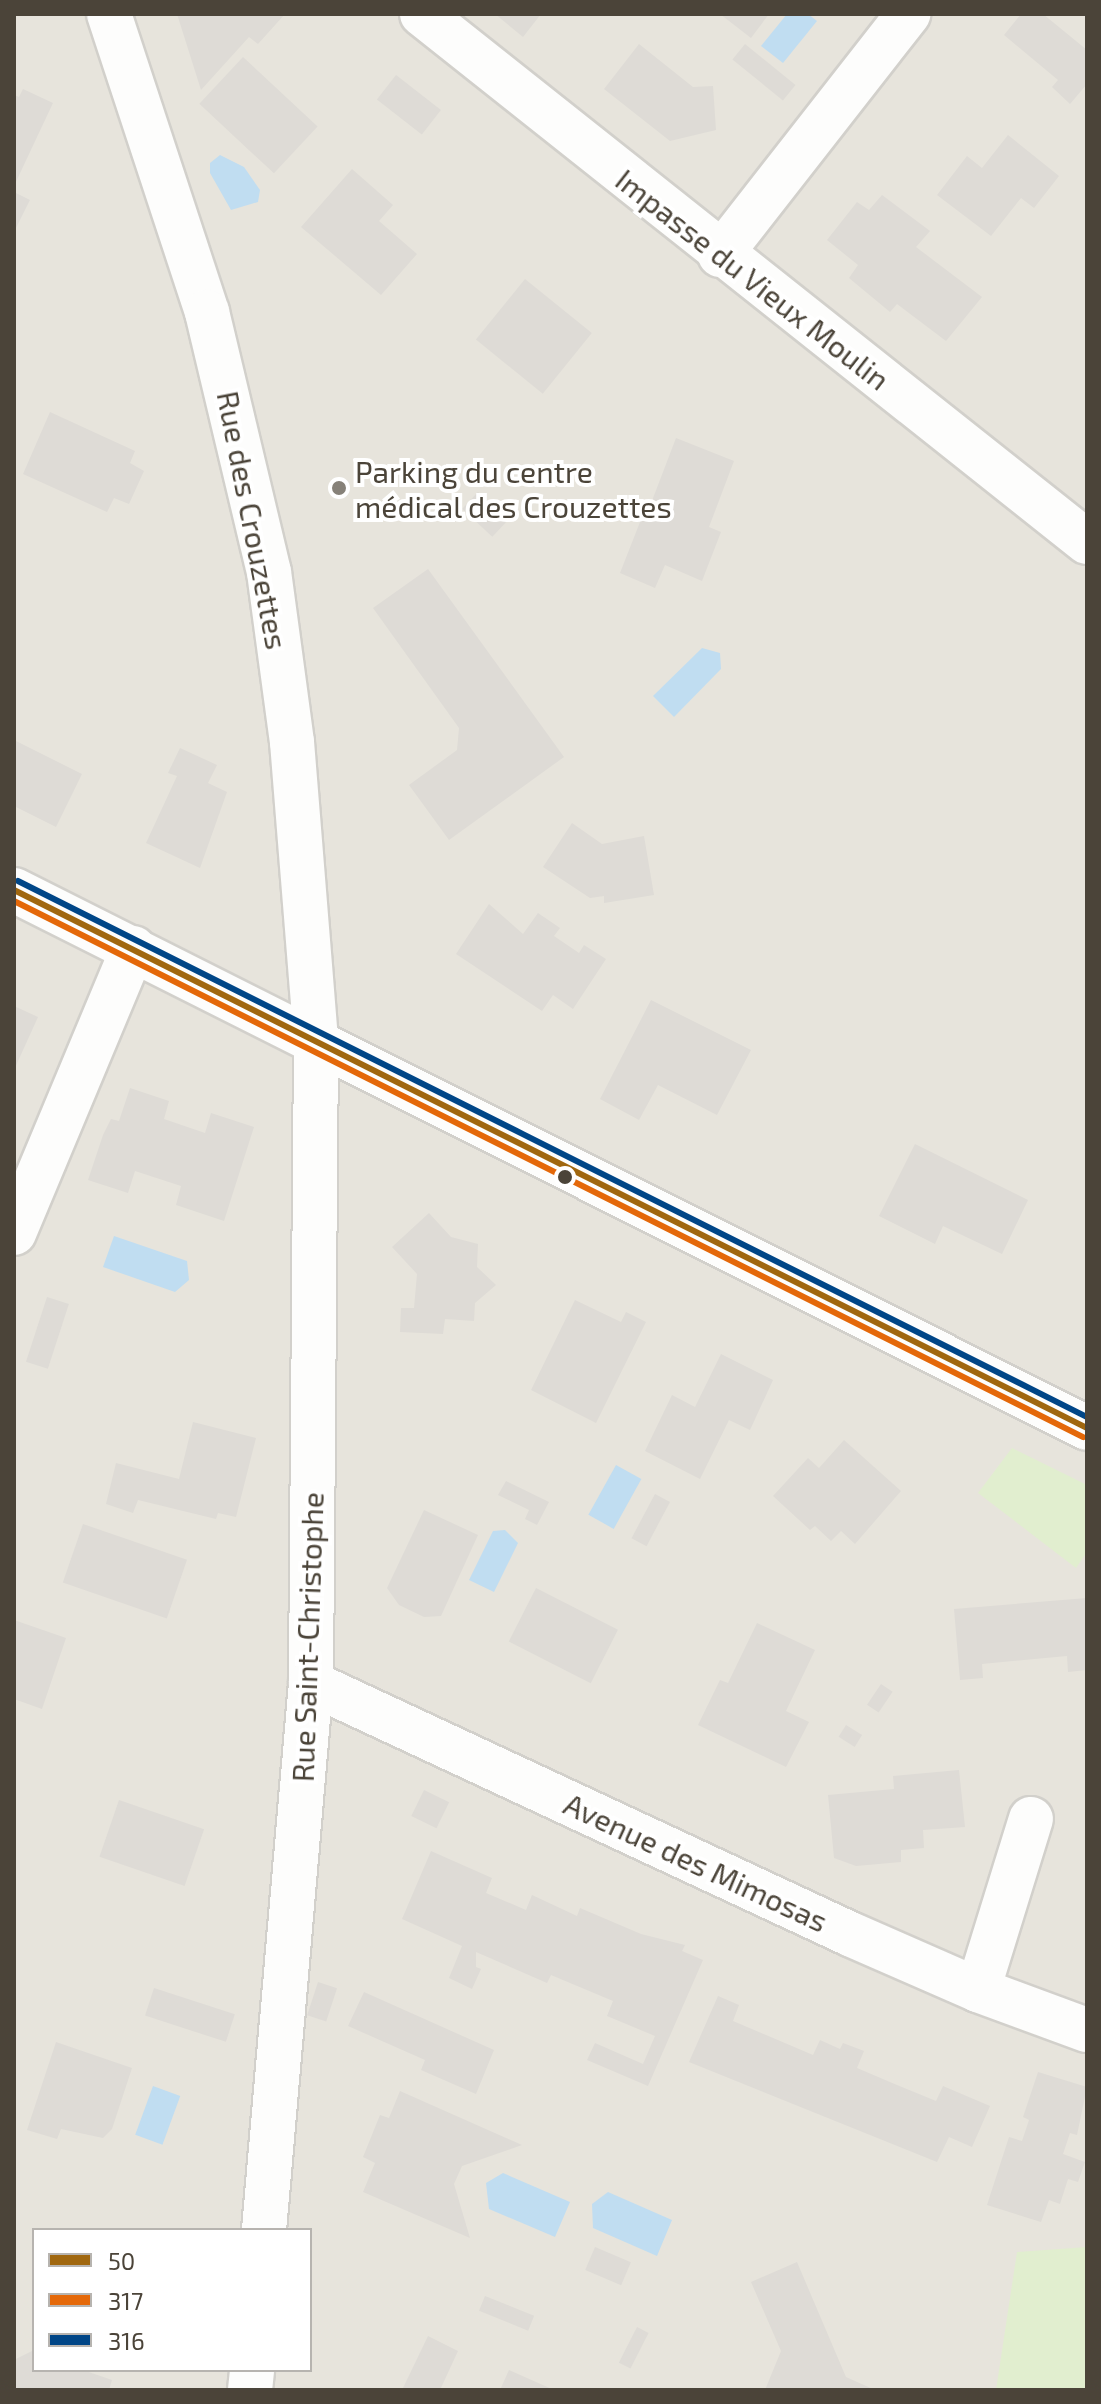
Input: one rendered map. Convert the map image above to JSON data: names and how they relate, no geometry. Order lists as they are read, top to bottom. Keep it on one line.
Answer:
{"streets":{"street":["Impasse du Vieux Moulin","Rue des Crouzettes","Rue Saint-Christophe","Avenue des Mimosas"]},"crossings":[["Rue des Crouzettes","Rue Saint-Christophe"],["Rue Saint-Christophe","Avenue des Mimosas"]],"places":["Parking du centre médical des Crouzettes"],"lines":["transit line 316","transit line 50","transit line 317"],"legend":["50","317","316"]}
